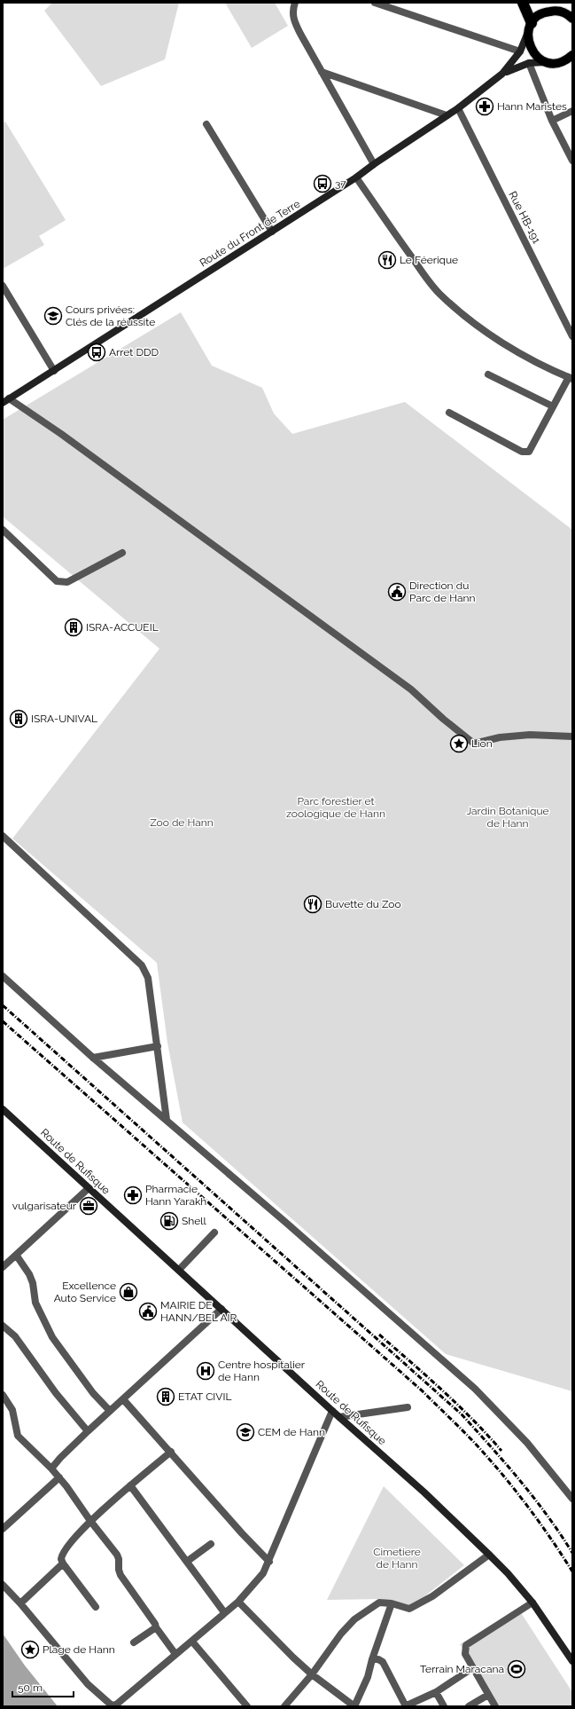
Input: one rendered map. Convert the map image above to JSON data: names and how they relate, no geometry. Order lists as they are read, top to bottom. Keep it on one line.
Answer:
{"streets":{"main road":["Route du Front de Terre","Route de Rufisque"],"street":["Rue HB-191"]},"crossings":[["Rue HB-191","Route du Front de Terre"]],"parks":["Parc forestier et zoologique de Hann","Jardin Botanique de Hann","Zoo de Hann","Cimetiere de Hann"],"places":{"pharmacy":["Hann Maristes","Pharmacie Hann Yarakh"],"bus stop":["37","Arret DDD"],"restaurant":["Le Féerique","Buvette du Zoo"],"school or university":["Cours privées: Clés de la réussite","CEM de Hann"],"public building":["Direction du Parc de Hann","MAIRIE DE HANN/BEL AIR"],"building":["ISRA-ACCUEIL","ISRA-UNIVAL","ETAT CIVIL"],"place":["Lion","Plage de Hann"],"office":["vulgarisateur"],"fuel station":["Shell"],"shop":["Excellence Auto Service"],"hospital":["Centre hospitalier de Hann"],"sports":["Terrain Maracana"]},"scale_bar":"50 m"}
